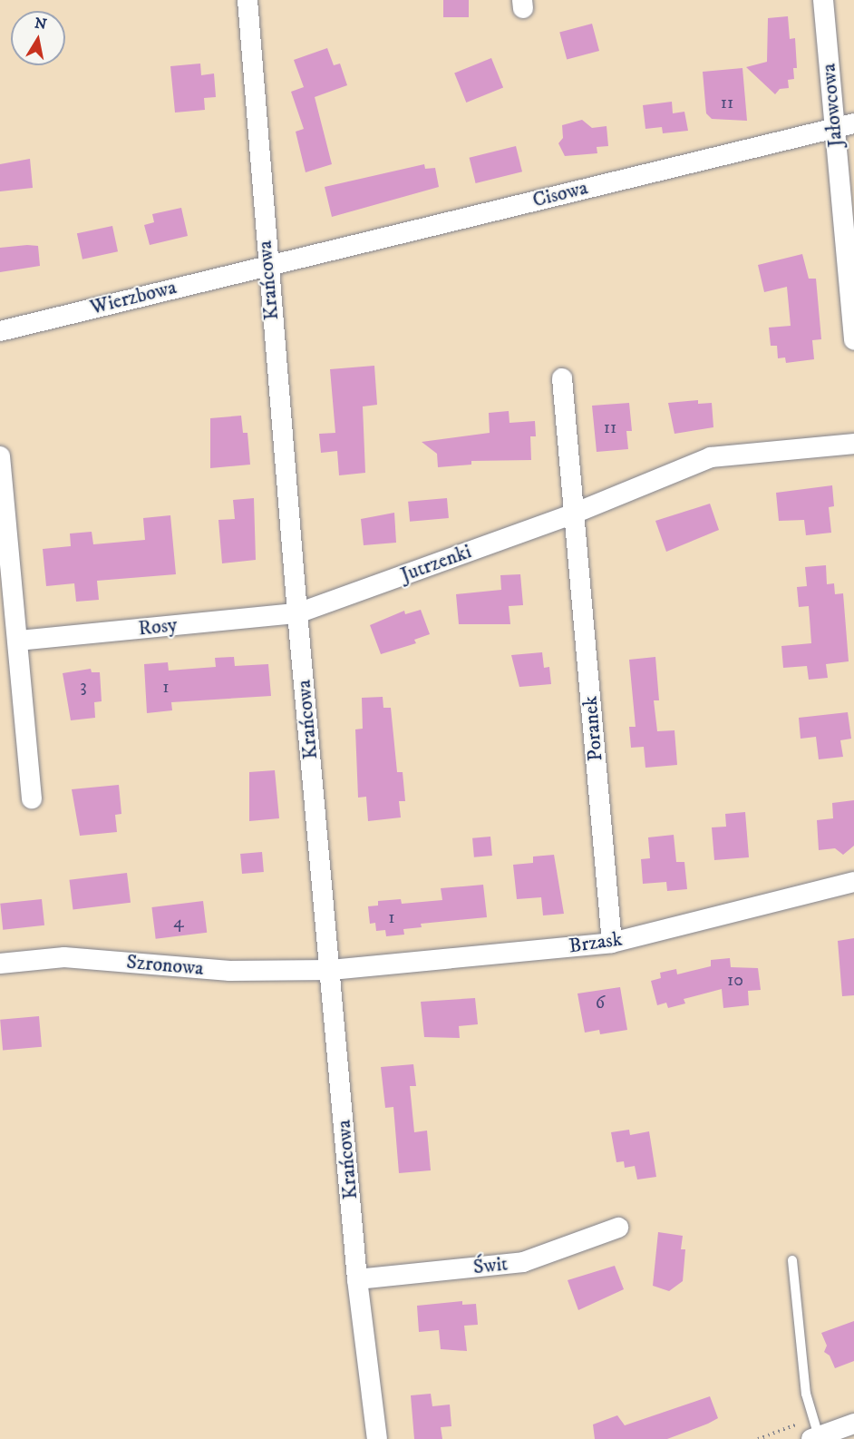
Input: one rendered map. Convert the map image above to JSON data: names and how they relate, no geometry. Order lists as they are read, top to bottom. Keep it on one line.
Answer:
{"streets":{"street":["Jałowcowa","Cisowa","Krańcowa","Wierzbowa","Jutrzenki","Rosy","Poranek","Brzask","Szronowa","Świt"]},"crossings":[["Jałowcowa","Cisowa"],["Cisowa","Krańcowa"],["Cisowa","Wierzbowa"],["Krańcowa","Wierzbowa"],["Krańcowa","Jutrzenki"],["Krańcowa","Rosy"],["Krańcowa","Brzask"],["Krańcowa","Szronowa"],["Krańcowa","Świt"],["Jutrzenki","Rosy"],["Jutrzenki","Poranek"],["Poranek","Brzask"],["Brzask","Szronowa"]],"house_numbers":["11","11","3","1","1","4","10","6"],"north":"top"}
